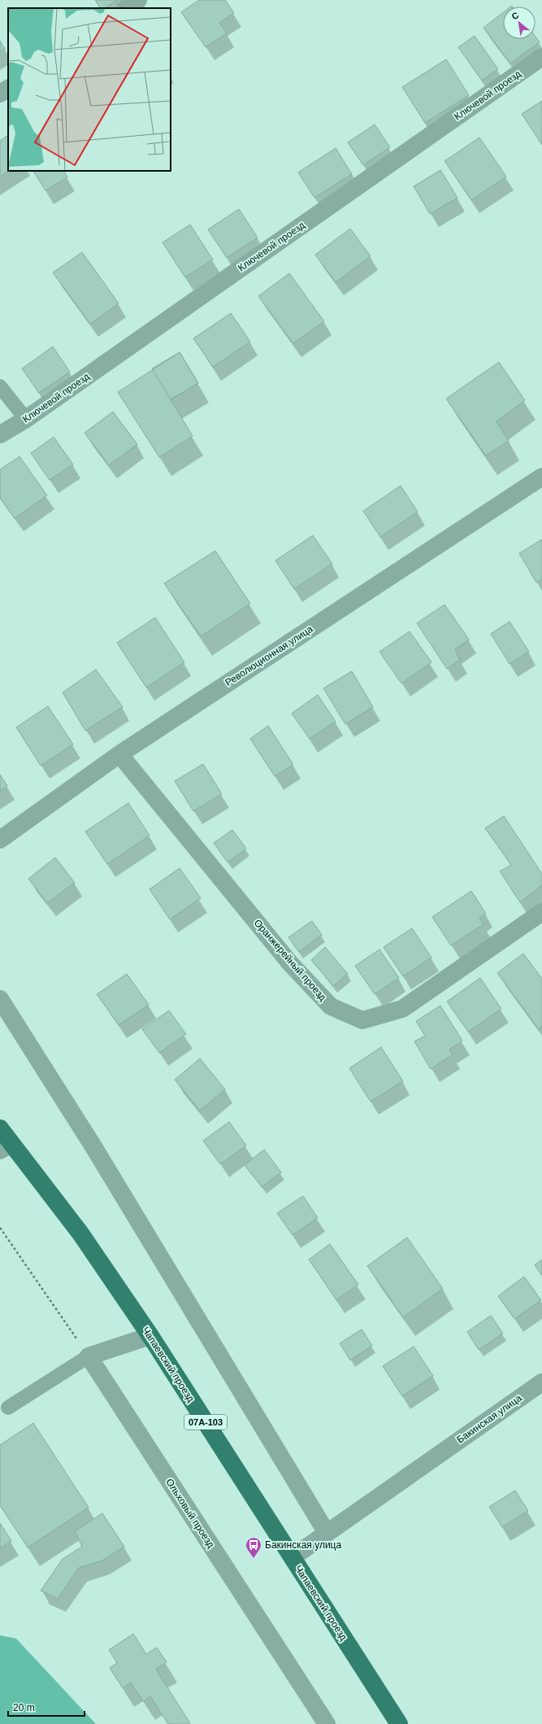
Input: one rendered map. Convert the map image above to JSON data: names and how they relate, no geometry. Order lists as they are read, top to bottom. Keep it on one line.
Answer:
{"streets":{"main road":["Чапаевский проезд","07А-103"],"street":["Ключевой проезд","Революционная улица","Оранжерейный проезд","Бакинская улица","Ольховый проезд"]},"crossings":[["Революционная улица","Оранжерейный проезд"],["Чапаевский проезд","Бакинская улица"]],"places":{"bus stop":["Бакинская улица"]},"scale_bar":"20 m","north":"top left"}
